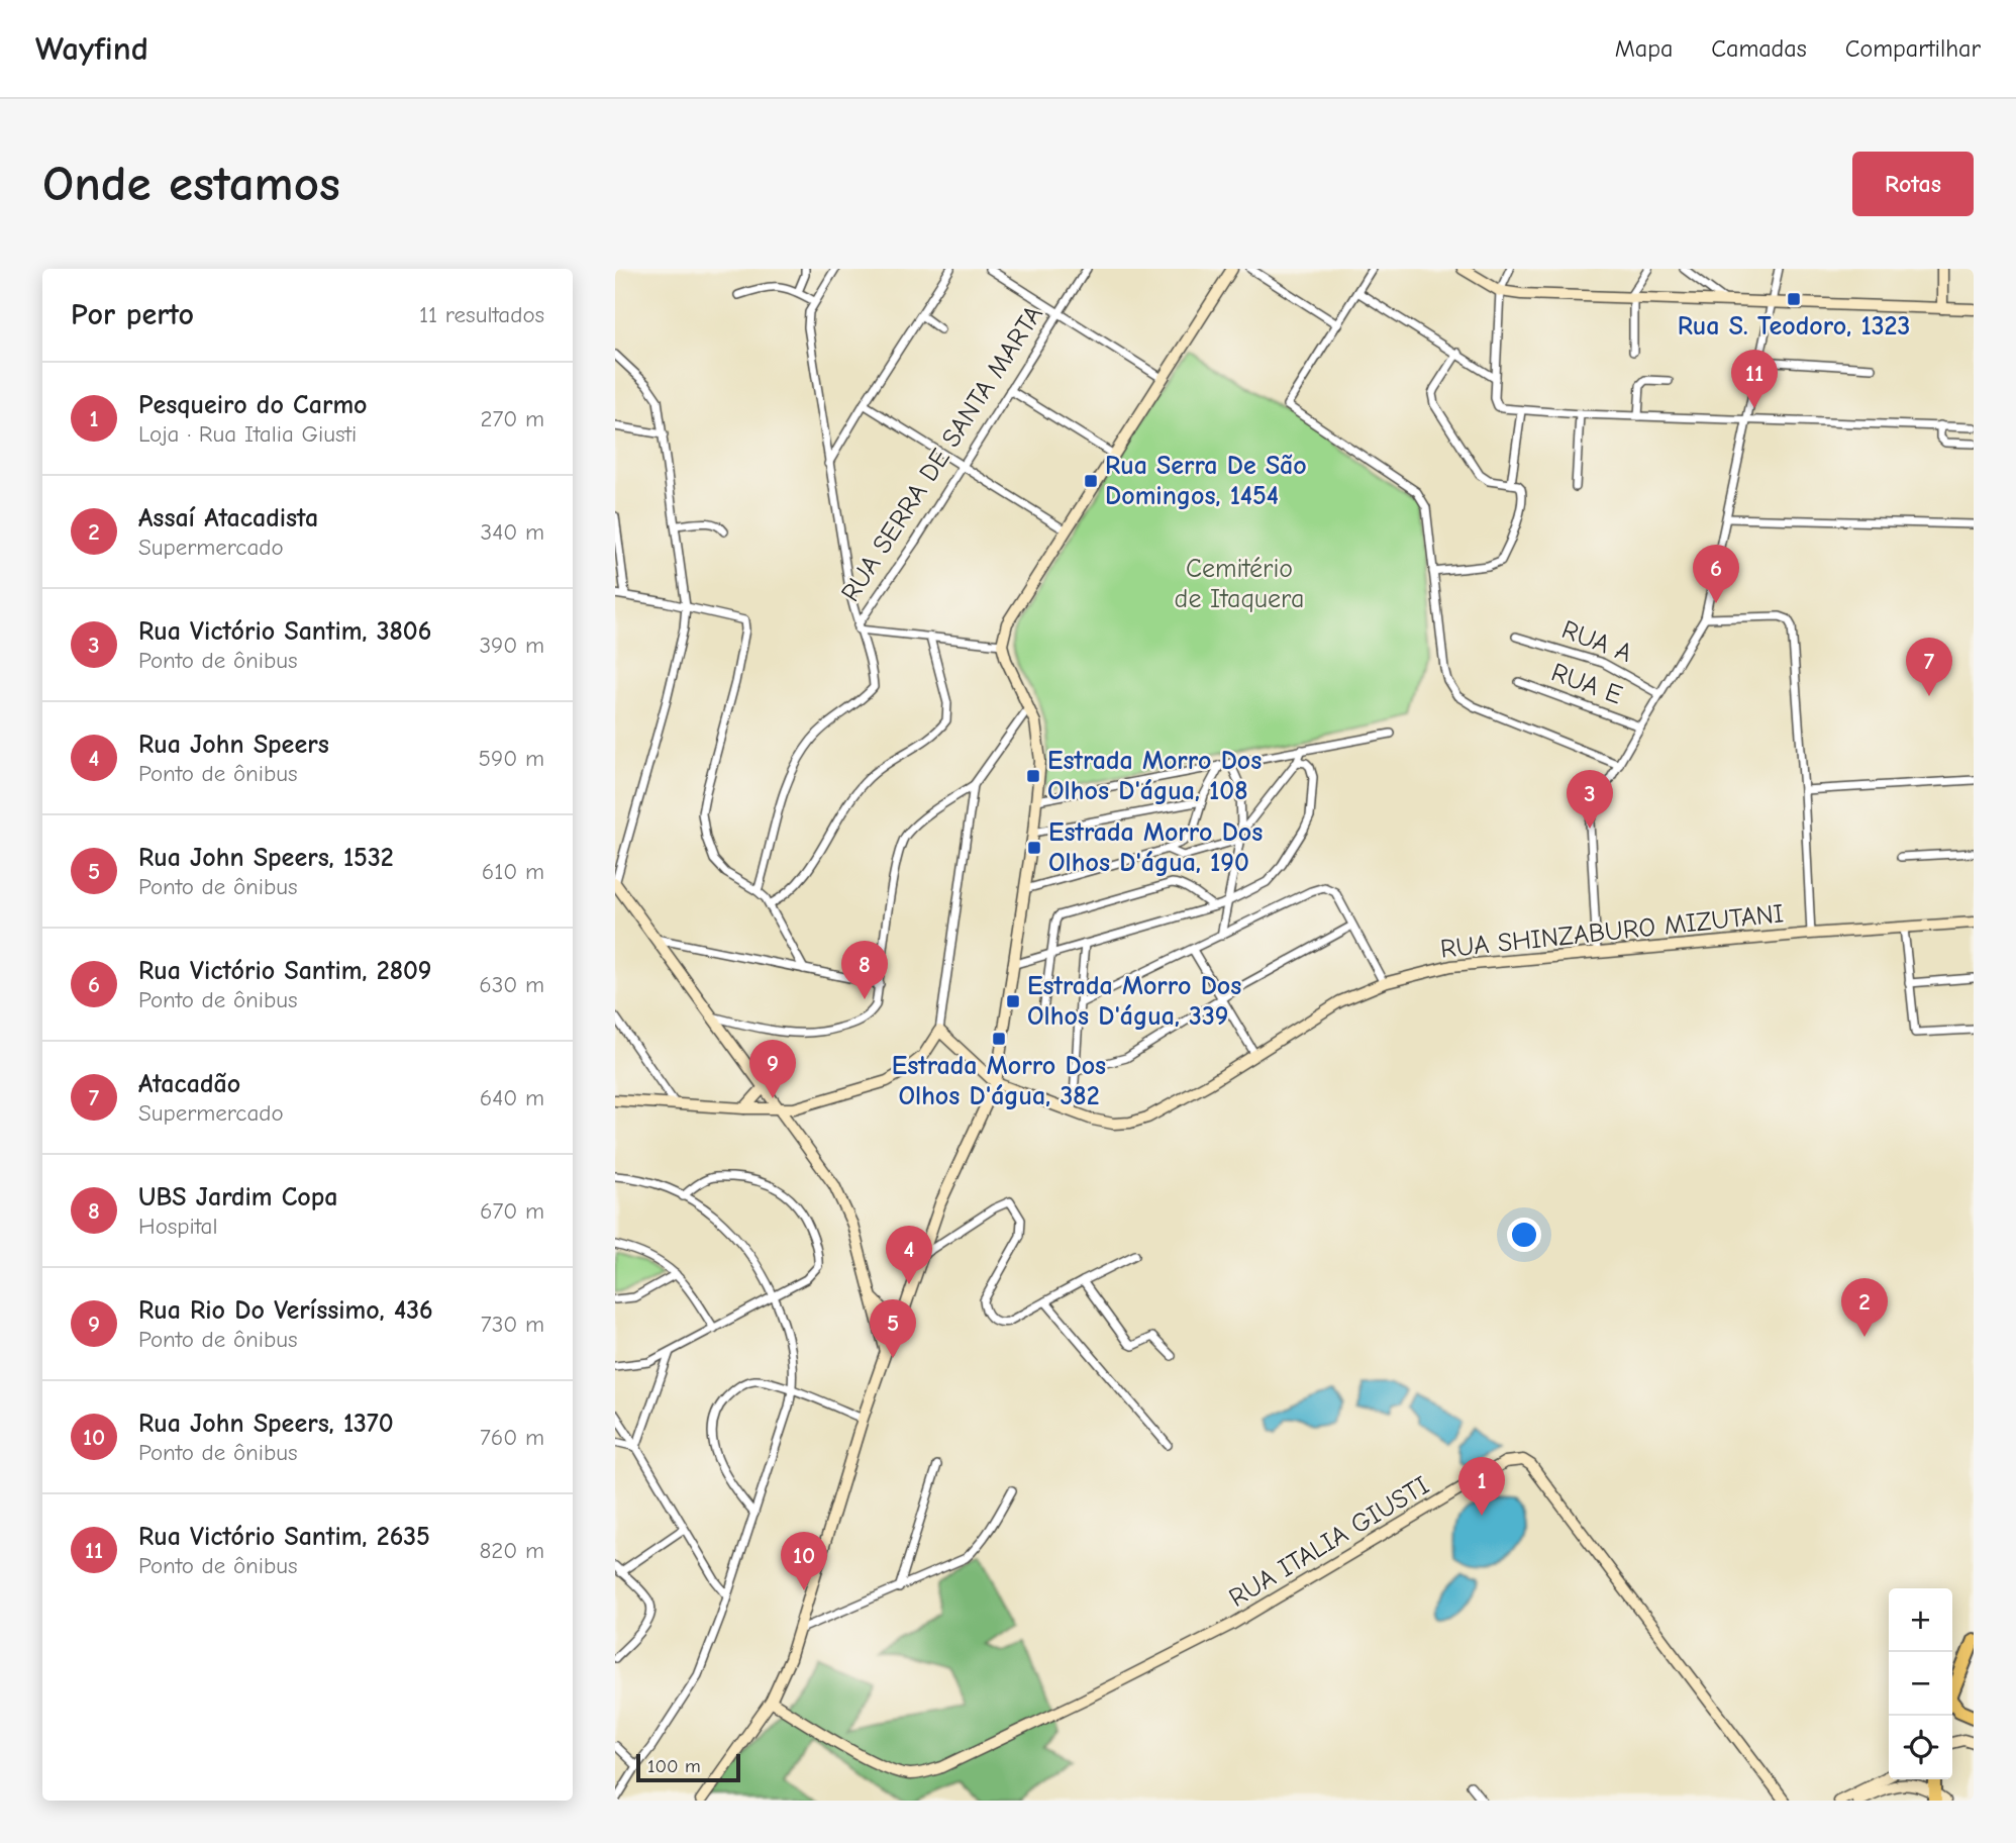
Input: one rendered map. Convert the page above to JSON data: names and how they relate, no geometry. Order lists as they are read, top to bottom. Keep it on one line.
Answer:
{"streets":{"street":["RUA SERRA DE SANTA MARTA","RUA A","RUA E","RUA SHINZABURO MIZUTANI","RUA ITALIA GIUSTI"]},"parks":["Cemitério de Itaquera"],"places":{"transit":["Rua S. Teodoro, 1323","Rua Serra De São Domingos, 1454","Estrada Morro Dos Olhos D'água, 108","Estrada Morro Dos Olhos D'água, 190","Estrada Morro Dos Olhos D'água, 339","Estrada Morro Dos Olhos D'água, 382"]},"scale_bar":"100 m","page":{"header":"Wayfind","nav":["Mapa","Camadas","Compartilhar"],"buttons":"Rotas","title":"Onde estamos","heading":["Por perto","11 resultados"],"pins":["11","6","7","3","8","9","4","2","5","1","10"],"list":[{"mark":"1","name":"Pesqueiro do Carmo","note":"Loja · Rua Italia Giusti","value":"270 m"},{"mark":"2","name":"Assaí Atacadista","note":"Supermercado","value":"340 m"},{"mark":"3","name":"Rua Victório Santim, 3806","note":"Ponto de ônibus","value":"390 m"},{"mark":"4","name":"Rua John Speers","note":"Ponto de ônibus","value":"590 m"},{"mark":"5","name":"Rua John Speers, 1532","note":"Ponto de ônibus","value":"610 m"},{"mark":"6","name":"Rua Victório Santim, 2809","note":"Ponto de ônibus","value":"630 m"},{"mark":"7","name":"Atacadão","note":"Supermercado","value":"640 m"},{"mark":"8","name":"UBS Jardim Copa","note":"Hospital","value":"670 m"},{"mark":"9","name":"Rua Rio Do Veríssimo, 436","note":"Ponto de ônibus","value":"730 m"},{"mark":"10","name":"Rua John Speers, 1370","note":"Ponto de ônibus","value":"760 m"},{"mark":"11","name":"Rua Victório Santim, 2635","note":"Ponto de ônibus","value":"820 m"}],"map_buttons":["+","−"],"scale":"100 m"}}
